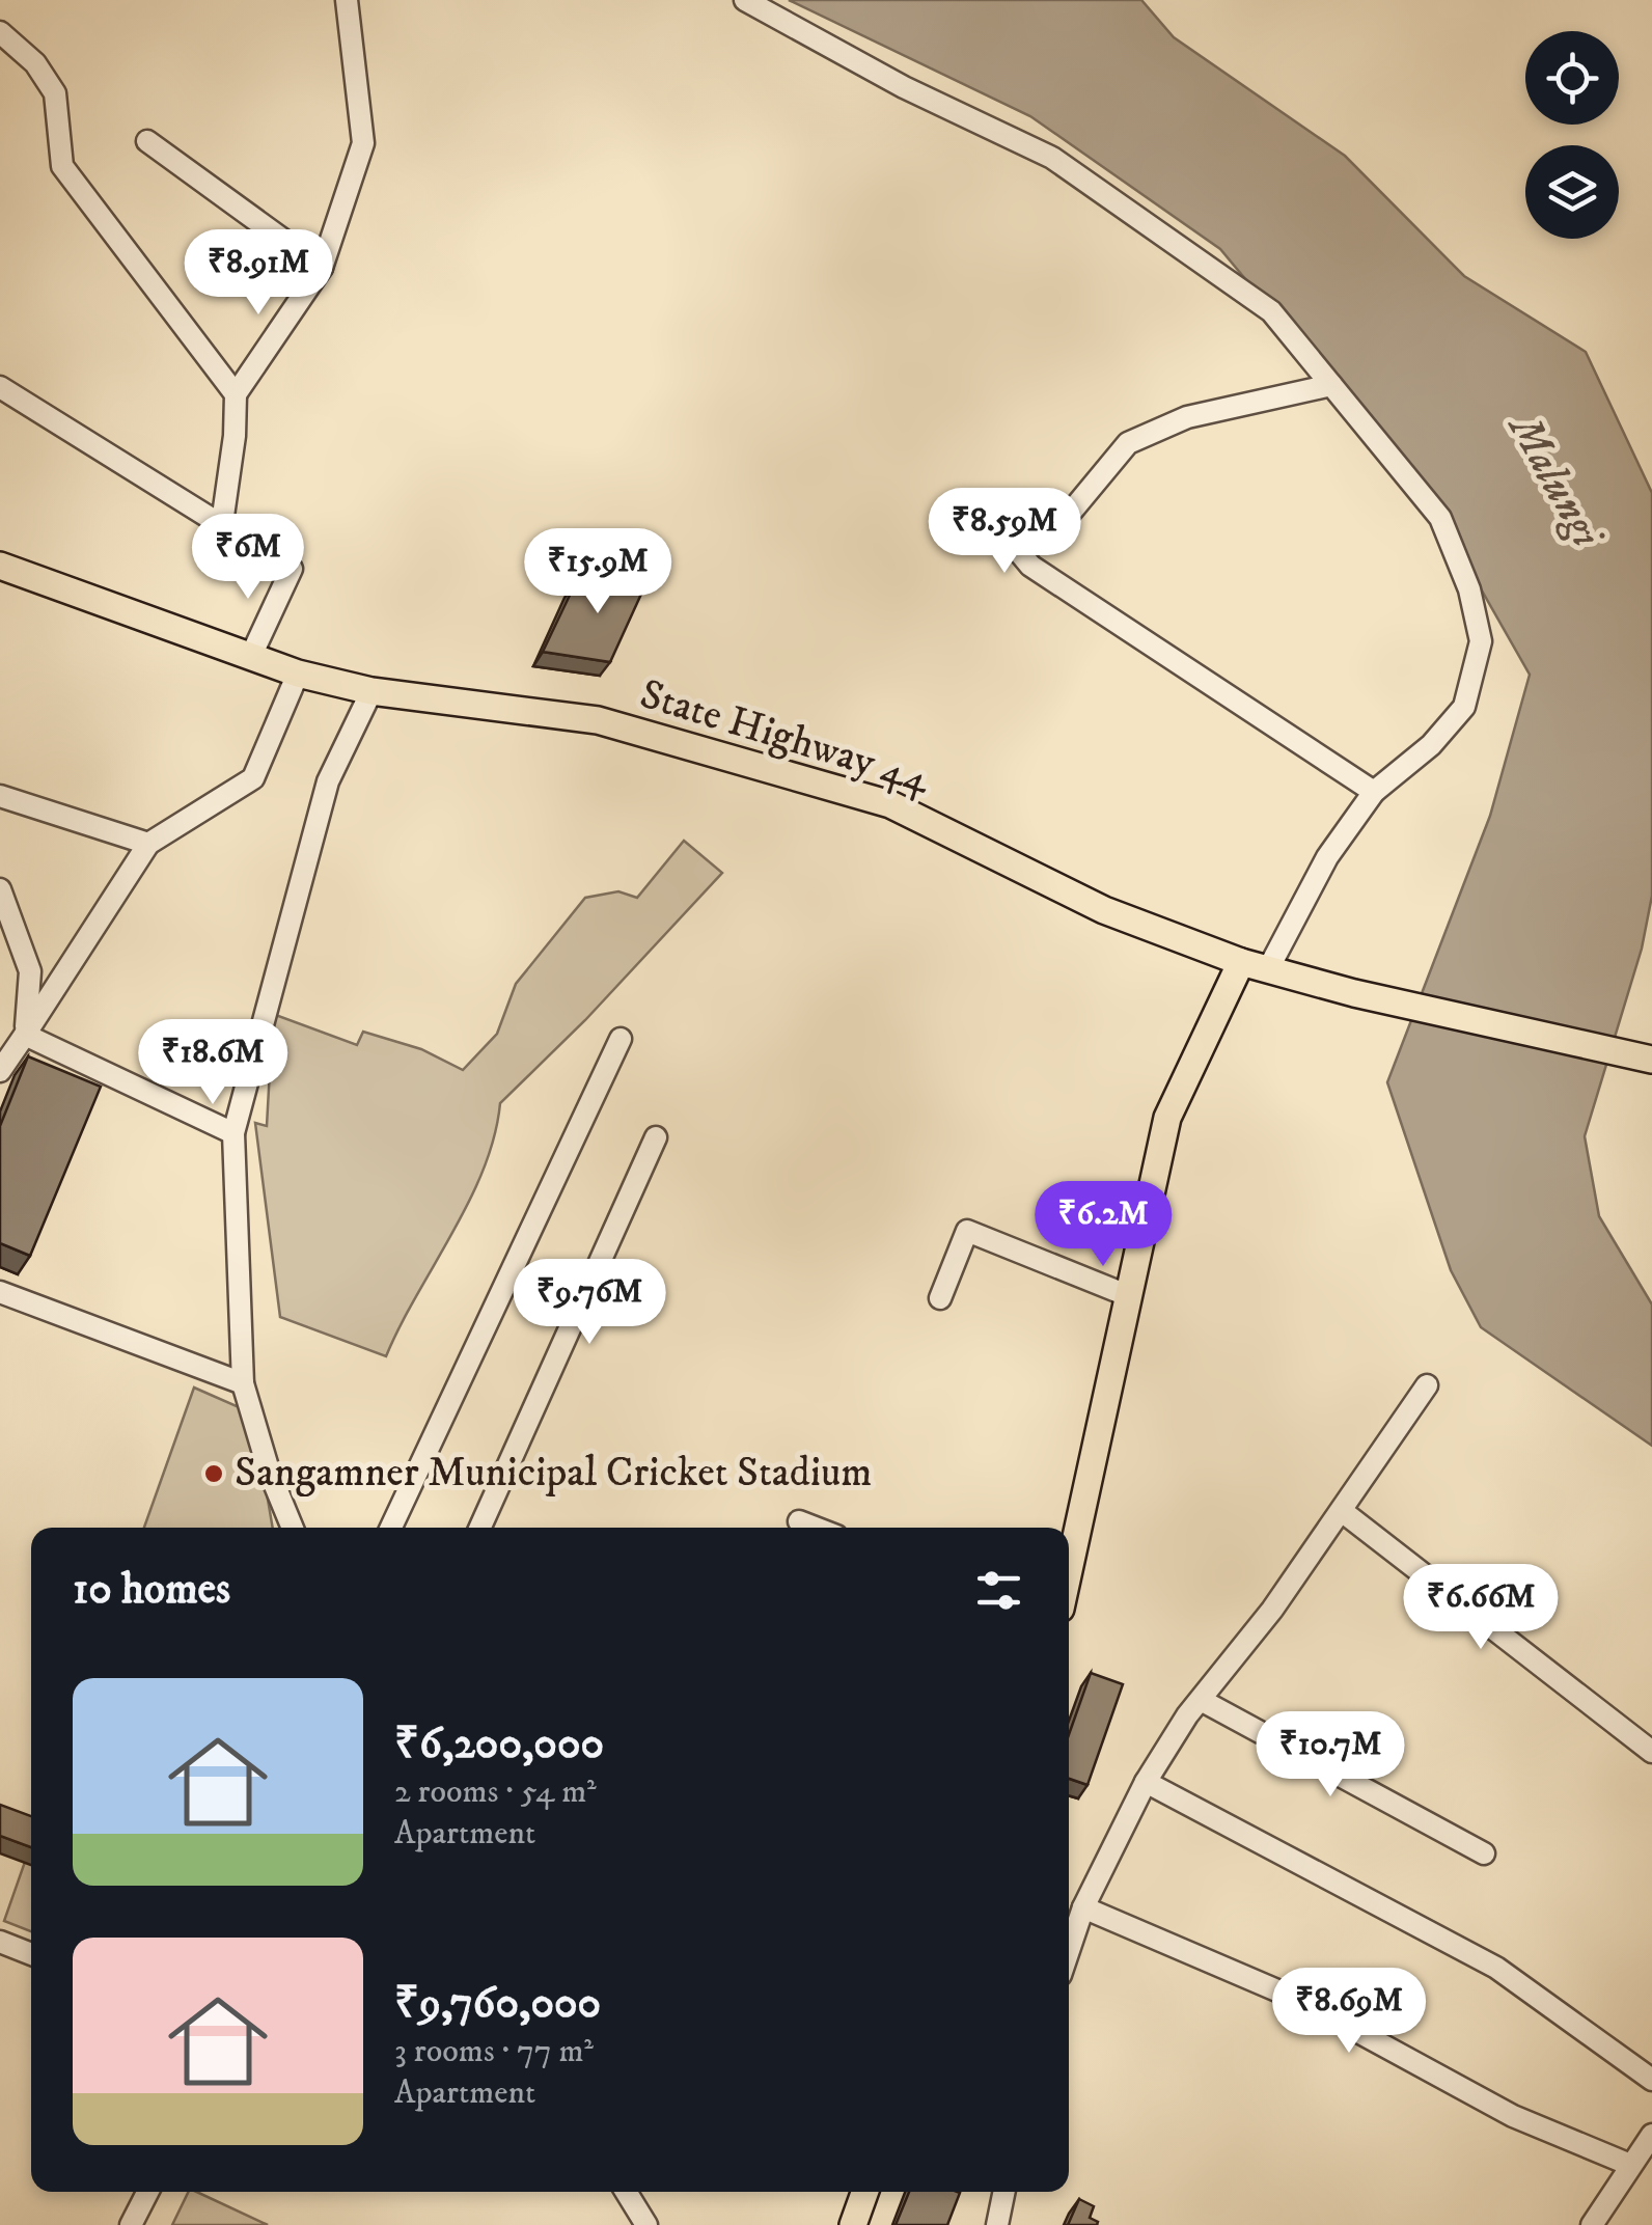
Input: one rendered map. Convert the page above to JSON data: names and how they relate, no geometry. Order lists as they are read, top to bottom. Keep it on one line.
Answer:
{"streets":{"main road":["State Highway 44"]},"water":["Malungi"],"places":["Sangamner Municipal Cricket Stadium"],"page":{"price":["₹8.91M","₹8.59M","₹6M","₹15.9M","₹18.6M","₹6.2M","₹9.76M","₹6.66M","₹10.7M","₹8.69M"],"heading":"10 homes","list":[{"name":"₹6,200,000","note":"2 rooms · 54 m² · Apartment"},{"name":"₹9,760,000","note":"3 rooms · 77 m² · Apartment"}]}}
